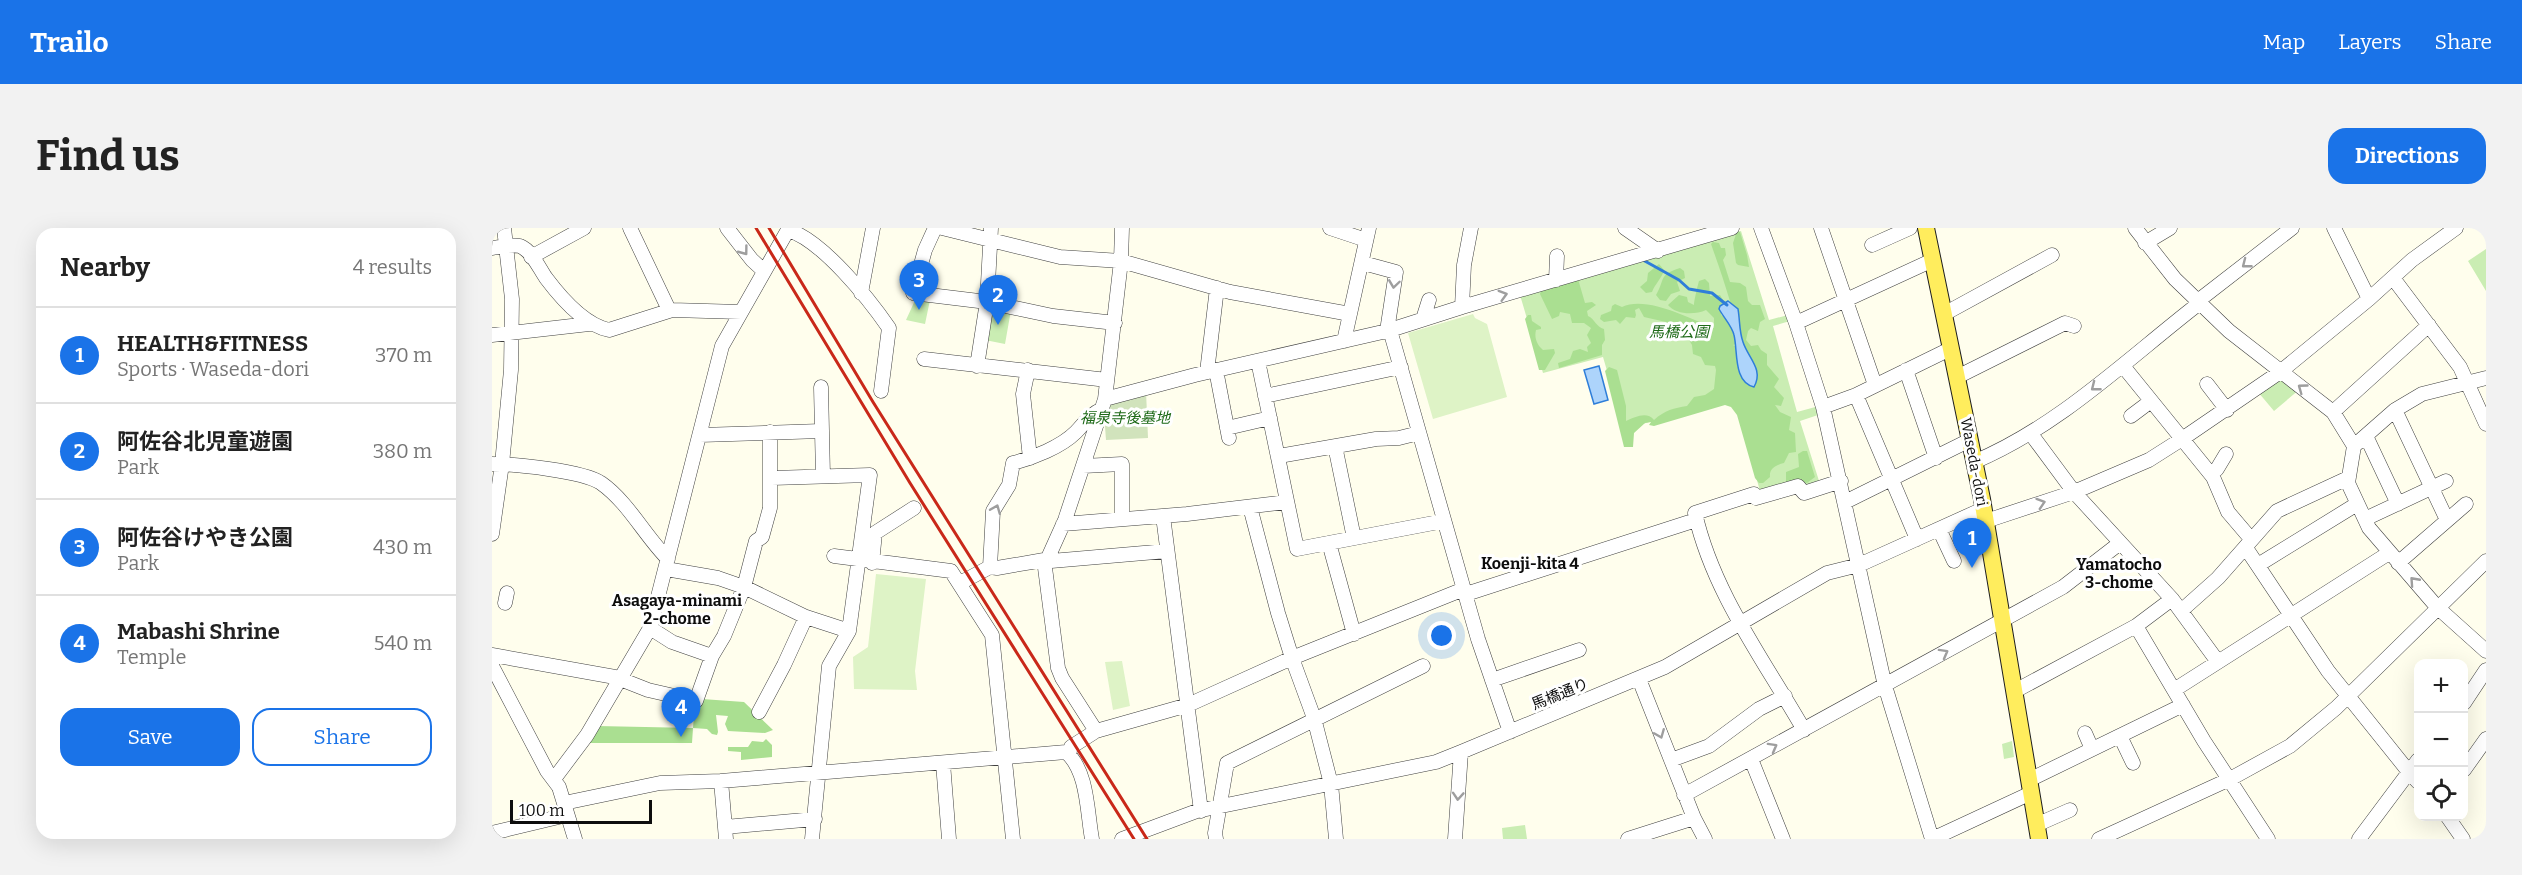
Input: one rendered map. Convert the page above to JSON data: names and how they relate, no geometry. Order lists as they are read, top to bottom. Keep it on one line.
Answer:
{"streets":{"main road":["Waseda-dori"],"street":["馬橋通り"]},"crossings":[["Waseda-dori","馬橋通り"]],"districts":["Koenji-kita 4","Yamatocho 3-chome","Asagaya-minami 2-chome"],"parks":["馬橋公園","福泉寺後墓地"],"scale_bar":"100 m","page":{"header":"Trailo","nav":["Map","Layers","Share"],"buttons":["Directions",["Save","Share"]],"title":"Find us","heading":["Nearby","4 results"],"pins":["3","2","1","4"],"list":[{"mark":"1","name":"HEALTH&FITNESS","note":"Sports · Waseda-dori","value":"370 m"},{"mark":"2","name":"阿佐谷北児童遊園","note":"Park","value":"380 m"},{"mark":"3","name":"阿佐谷けやき公園","note":"Park","value":"430 m"},{"mark":"4","name":"Mabashi Shrine","note":"Temple","value":"540 m"}],"map_buttons":["+","−"],"scale":"100 m"}}
